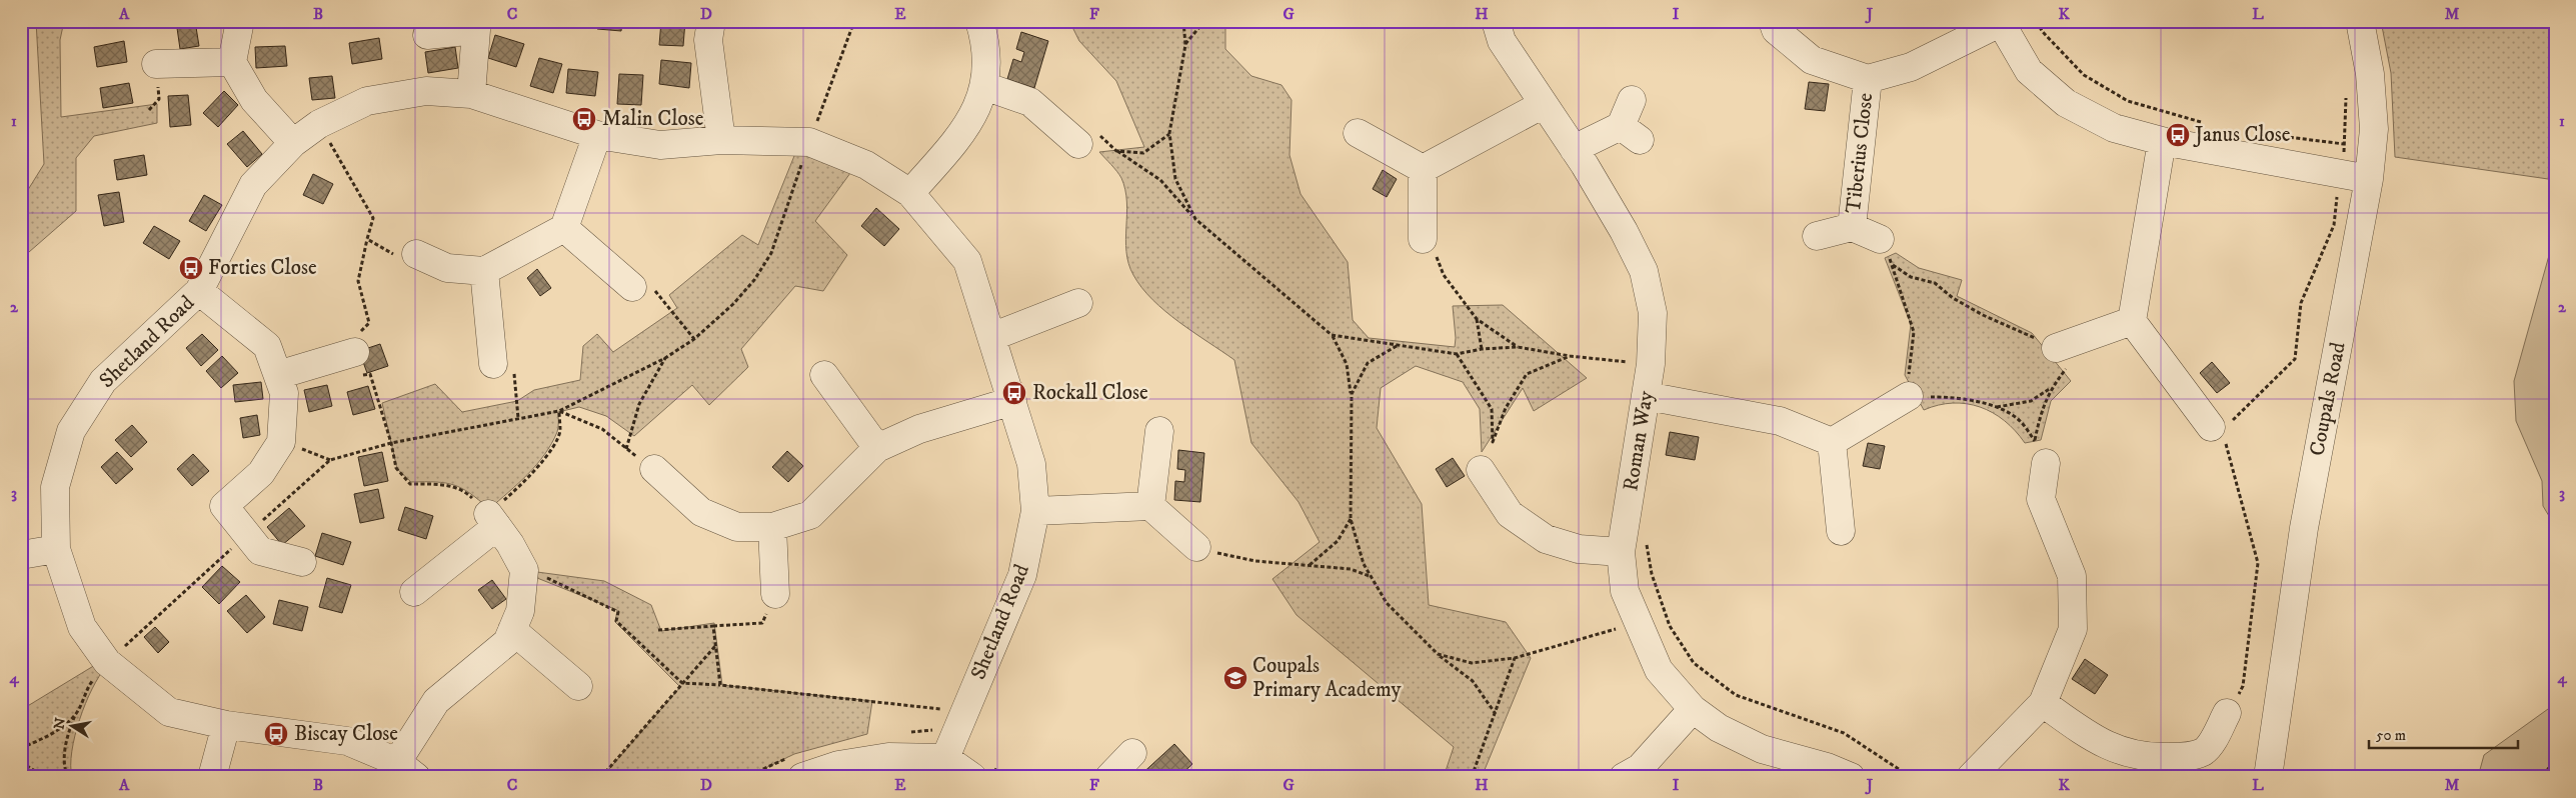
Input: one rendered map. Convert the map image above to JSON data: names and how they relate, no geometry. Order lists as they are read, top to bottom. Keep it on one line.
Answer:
{"streets":{"street":["Tiberius Close","Shetland Road","Coupals Road","Roman Way"]},"places":{"bus stop":["Malin Close","Janus Close","Forties Close","Rockall Close","Biscay Close"],"school or university":["Coupals Primary Academy"]},"scale_bar":"50 m","north":"left","grid":{"columns":["A","B","C","D","E","F","G","H","I","J","K","L","M"],"rows":["1","2","3","4"]}}
